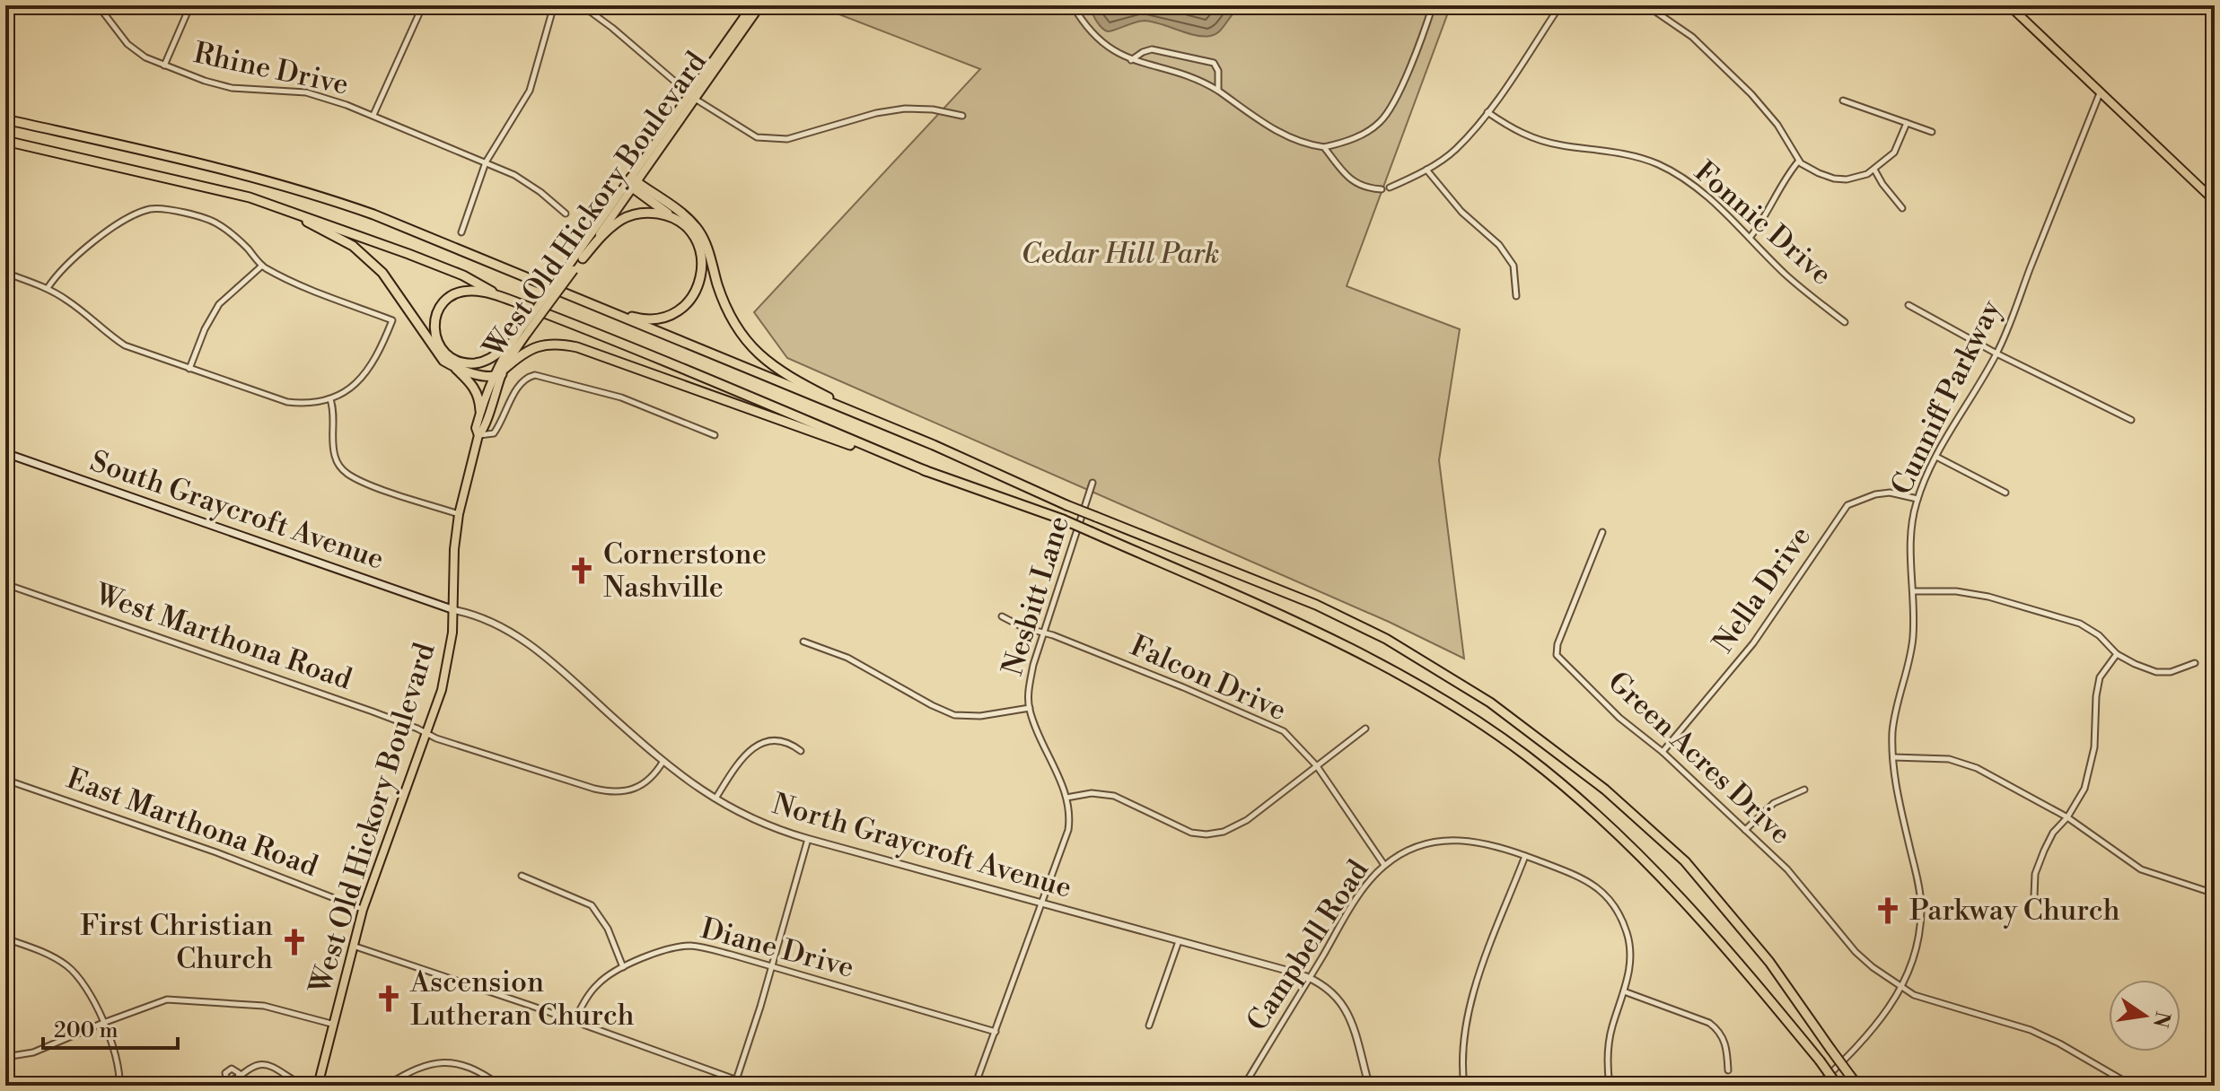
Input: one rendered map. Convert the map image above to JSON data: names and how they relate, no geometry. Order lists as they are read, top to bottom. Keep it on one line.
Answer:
{"streets":{"main road":["West Old Hickory Boulevard","South Graycroft Avenue"],"street":["Rhine Drive","Fonnic Drive","Cunniff Parkway","Nella Drive","Nesbitt Lane","West Marthona Road","Falcon Drive","Green Acres Drive","East Marthona Road","North Graycroft Avenue","Campbell Road","Diane Drive"]},"crossings":[["West Old Hickory Boulevard","South Graycroft Avenue"],["West Old Hickory Boulevard","West Marthona Road"],["West Old Hickory Boulevard","East Marthona Road"],["West Old Hickory Boulevard","North Graycroft Avenue"],["Cunniff Parkway","Nella Drive"],["Cunniff Parkway","Green Acres Drive"],["South Graycroft Avenue","North Graycroft Avenue"],["Nella Drive","Green Acres Drive"],["Nesbitt Lane","Falcon Drive"],["Nesbitt Lane","North Graycroft Avenue"],["Nesbitt Lane","Diane Drive"],["West Marthona Road","North Graycroft Avenue"],["Falcon Drive","Campbell Road"],["North Graycroft Avenue","Campbell Road"]],"parks":["Cedar Hill Park"],"places":{"church":["Cornerstone Nashville","Parkway Church","First Christian Church","Ascension Lutheran Church"]},"scale_bar":"200 m","north":"right"}
